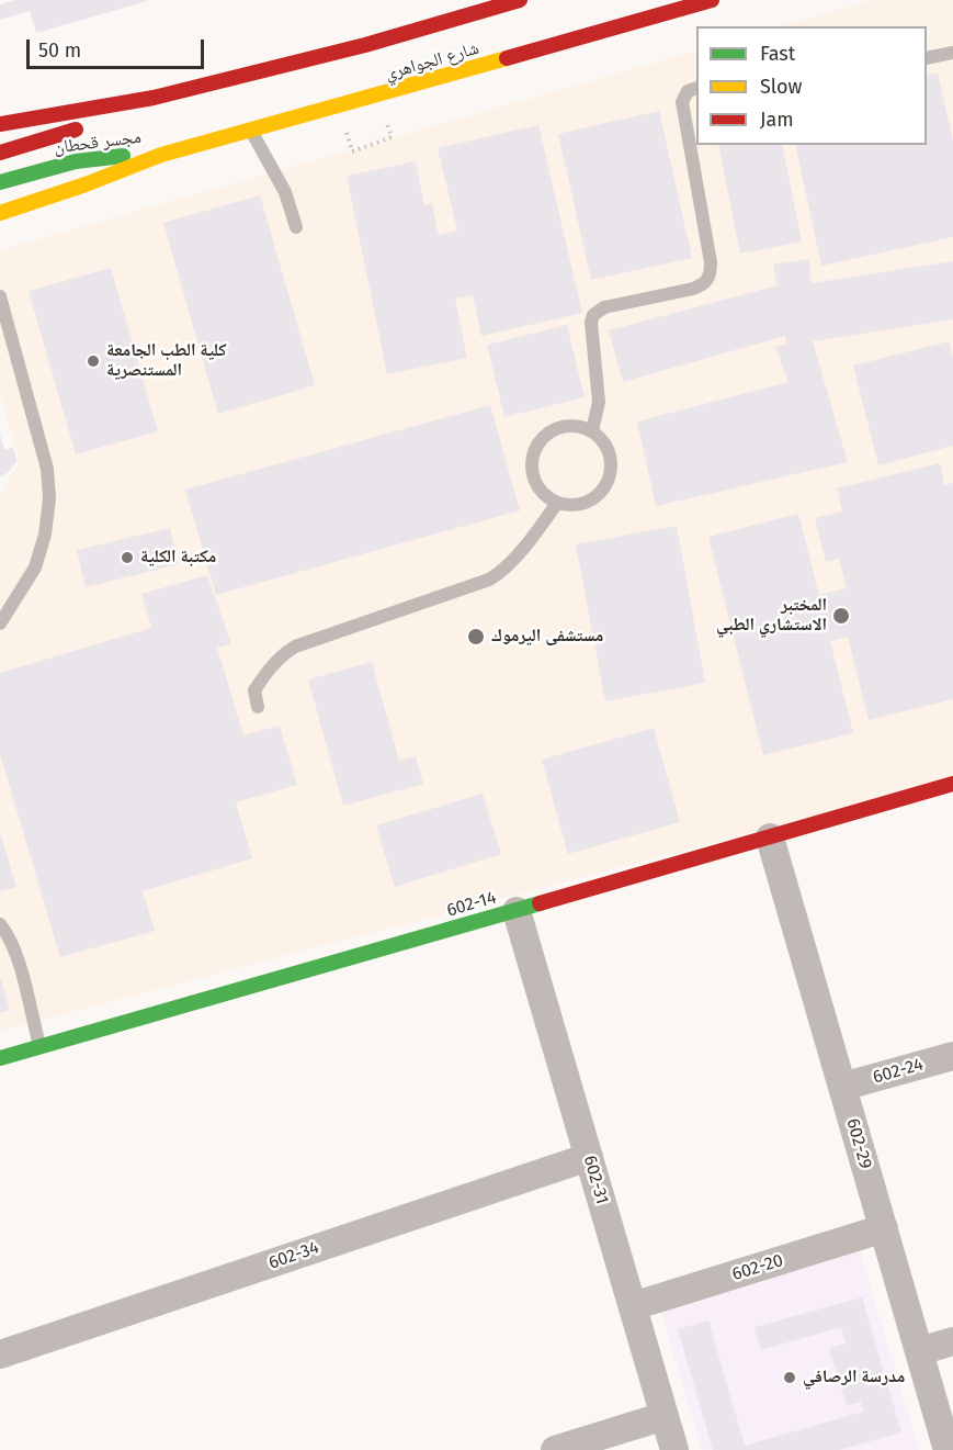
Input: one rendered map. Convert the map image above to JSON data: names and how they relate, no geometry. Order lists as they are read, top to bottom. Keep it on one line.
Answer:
{"streets":{"main road":["شارع الجواهري","مجسر قحطان","602-14"],"street":["602-24","602-29","602-31","602-34","602-20"]},"crossings":[["شارع الجواهري","مجسر قحطان"],["602-14","602-29"],["602-14","602-31"],["602-24","602-29"],["602-29","602-20"],["602-31","602-34"],["602-31","602-20"]],"places":["كلية الطب الجامعة المستنصرية","مكتبة الكلية","المختبر الاستشاري الطبي","مستشفى اليرموك","مدرسة الرصافي"],"legend":["Fast","Slow","Jam"],"scale_bar":"50 m"}
